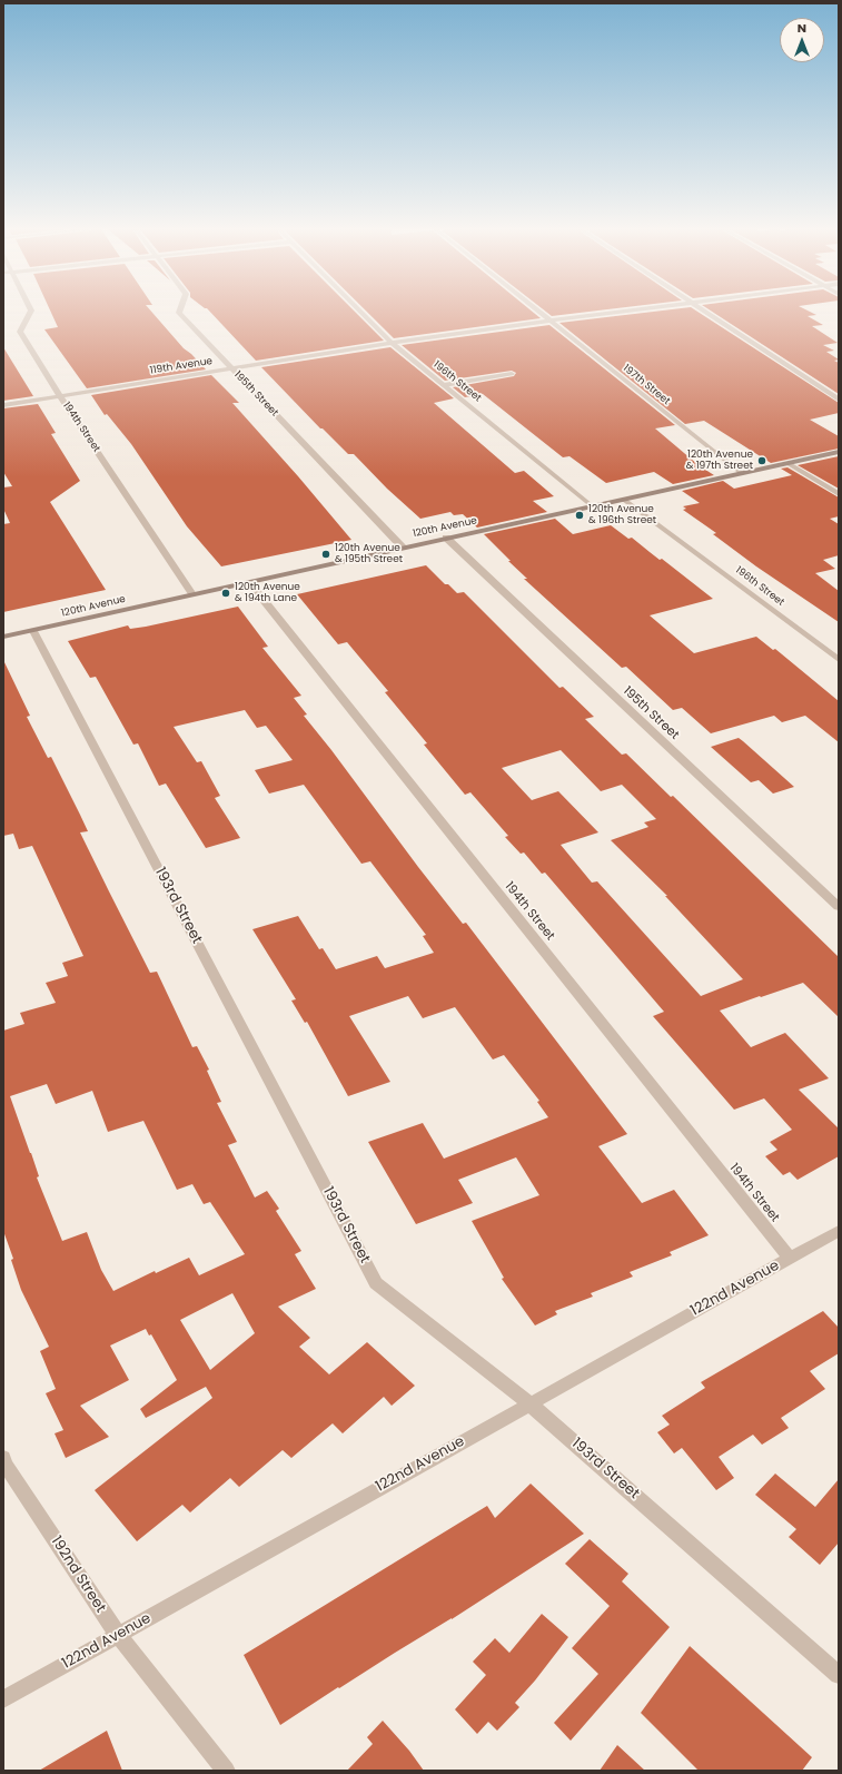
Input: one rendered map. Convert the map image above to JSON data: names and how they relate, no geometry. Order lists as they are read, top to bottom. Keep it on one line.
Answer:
{"streets":{"street":["119th Avenue","196th Street","197th Street","195th Street","194th Street","120th Avenue","193rd Street","122nd Avenue","192nd Street"]},"crossings":[["119th Avenue","196th Street"],["119th Avenue","197th Street"],["119th Avenue","195th Street"],["119th Avenue","194th Street"],["196th Street","120th Avenue"],["197th Street","120th Avenue"],["195th Street","120th Avenue"],["194th Street","120th Avenue"],["194th Street","122nd Avenue"],["120th Avenue","193rd Street"],["193rd Street","122nd Avenue"],["122nd Avenue","192nd Street"]],"places":["120th Avenue & 197th Street","120th Avenue & 196th Street","120th Avenue & 195th Street","120th Avenue & 194th Lane"],"north":"top"}
